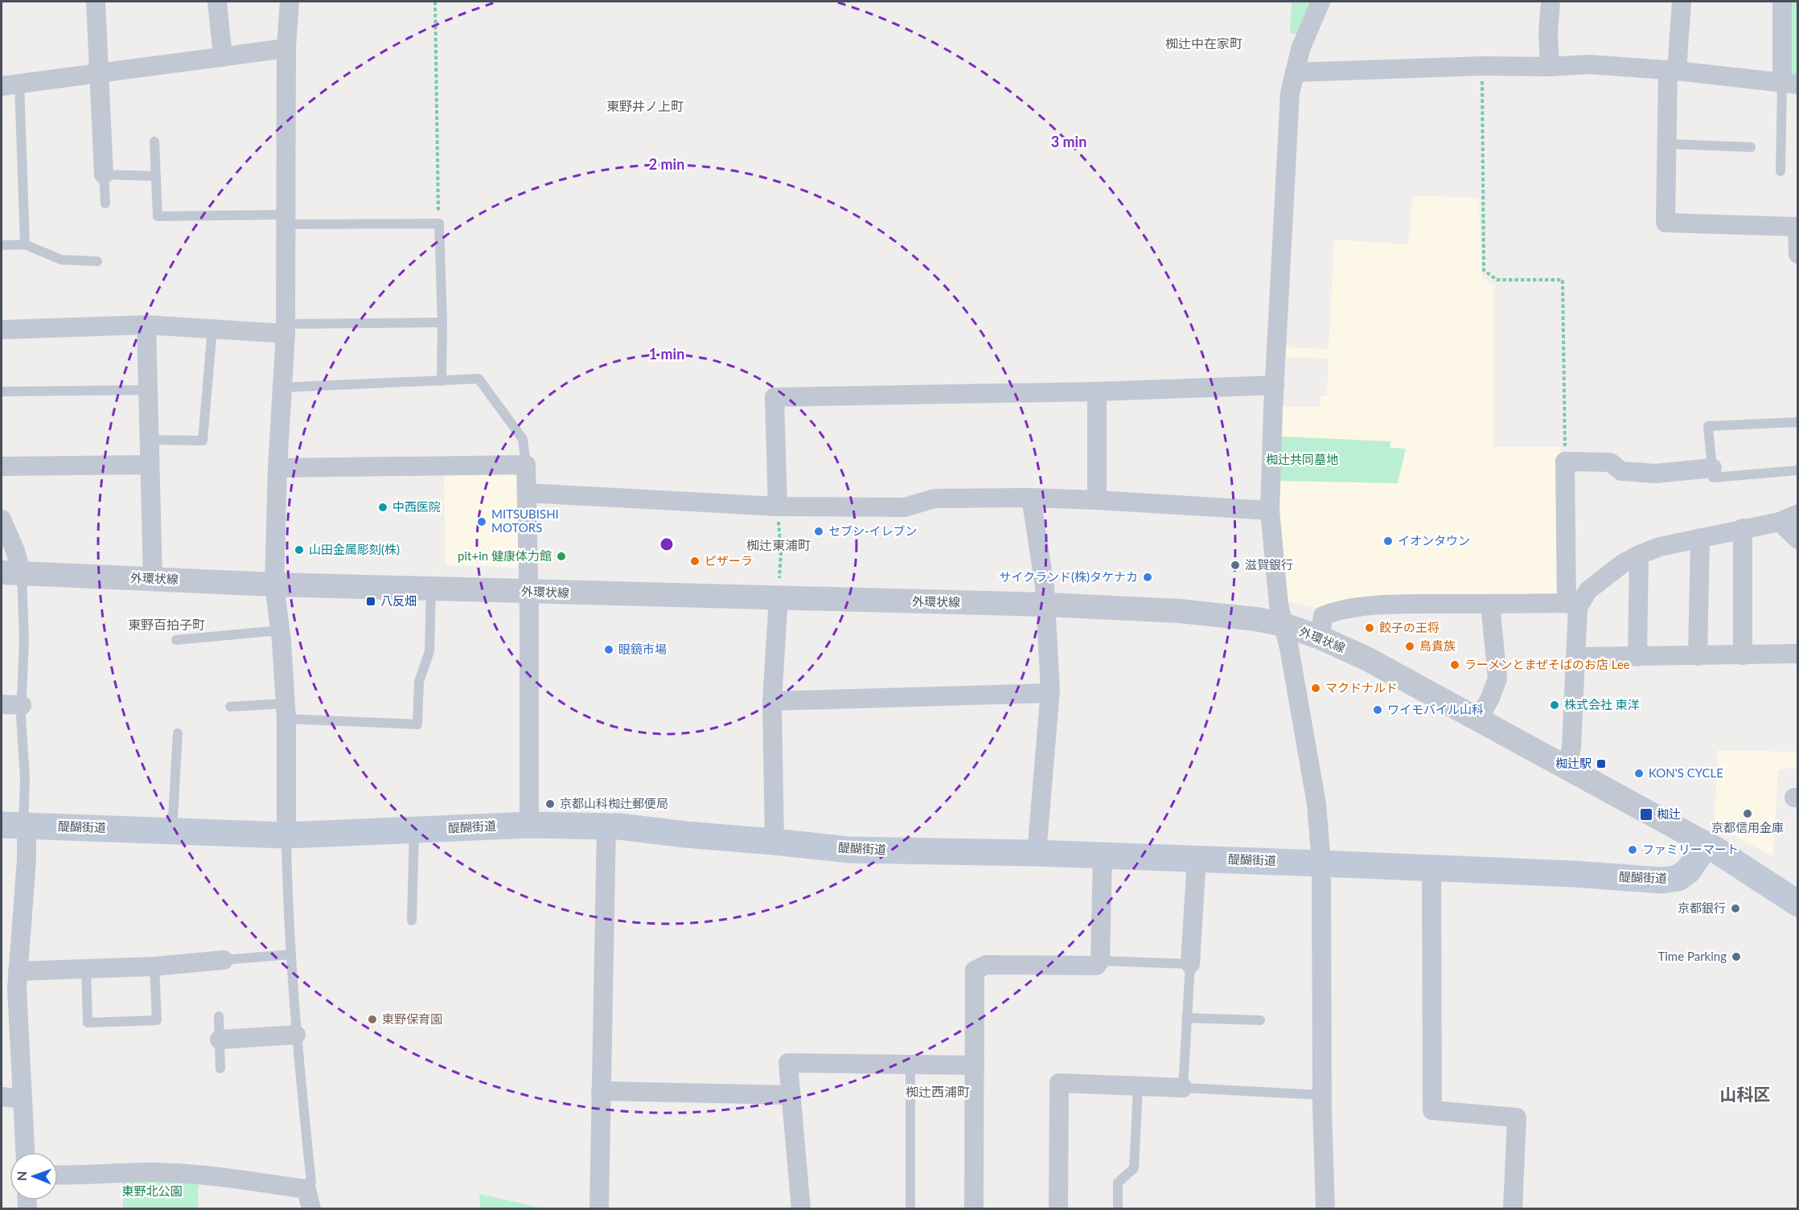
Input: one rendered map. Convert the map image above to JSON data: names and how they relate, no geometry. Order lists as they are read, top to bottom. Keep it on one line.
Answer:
{"streets":{"main road":["外環状線","醍醐街道"]},"crossings":[["外環状線","醍醐街道"]],"districts":["椥辻中在家町","東野井ノ上町","椥辻東浦町","東野百拍子町","椥辻西浦町","山科区"],"parks":["椥辻共同墓地","東野北公園"],"places":{"other":["中西医院","MITSUBISHI MOTORS","セブン-イレブン","イオンタウン","山田金属彫刻(株)","pit+in 健康体力館","ピザーラ","滋賀銀行","サイクランド(株)タケナカ","餃子の王将","鳥貴族","眼鏡市場","ラーメンとまぜそばのお店 Lee","マクドナルド","株式会社 東洋","ワイモバイル山科","KON'S CYCLE","京都山科椥辻郵便局","京都信用金庫","ファミリーマート","京都銀行","Time Parking","東野保育園"],"transit":["八反畑","椥辻駅","椥辻"]},"north":"left","rings":["3 min","2 min","1 min"]}
